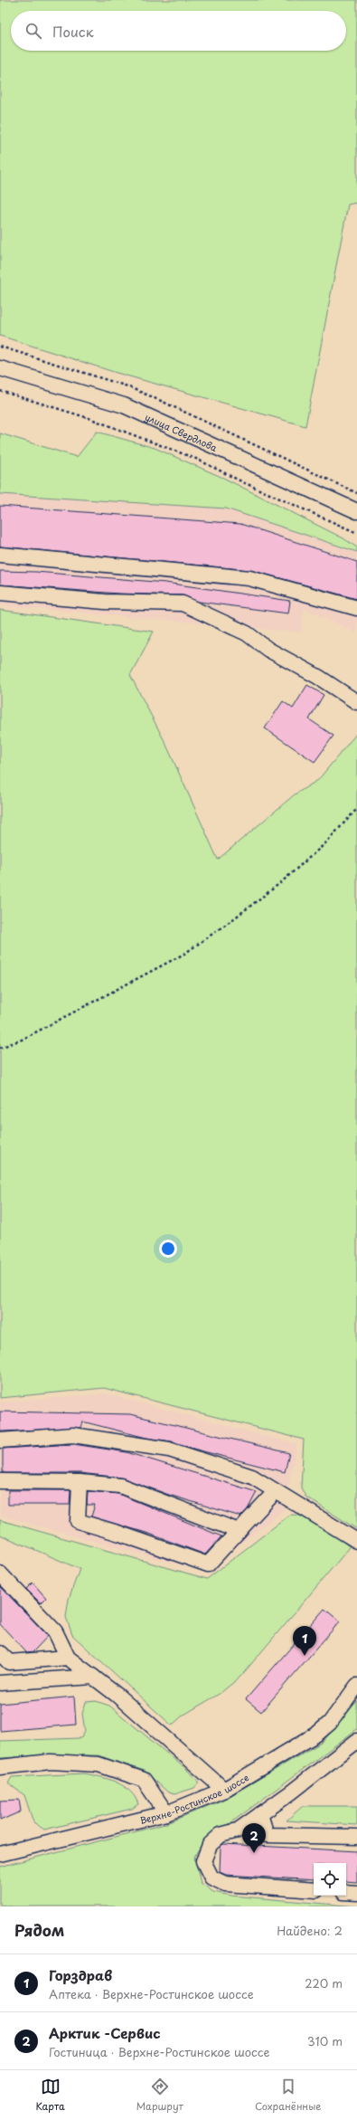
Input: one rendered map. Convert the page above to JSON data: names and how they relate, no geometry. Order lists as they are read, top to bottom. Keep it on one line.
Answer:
{"streets":{"street":["улица Свердлова","Верхне-Ростинское шоссе"]},"page":{"search":"Поиск","pins":["1","2"],"heading":["Рядом","Найдено: 2"],"list":[{"mark":"1","name":"Горздрав","note":"Аптека · Верхне-Ростинское шоссе","value":"220 m"},{"mark":"2","name":"Арктик -Сервис","note":"Гостиница · Верхне-Ростинское шоссе","value":"310 m"}],"nav":["Карта","Маршрут","Сохранённые"]}}
